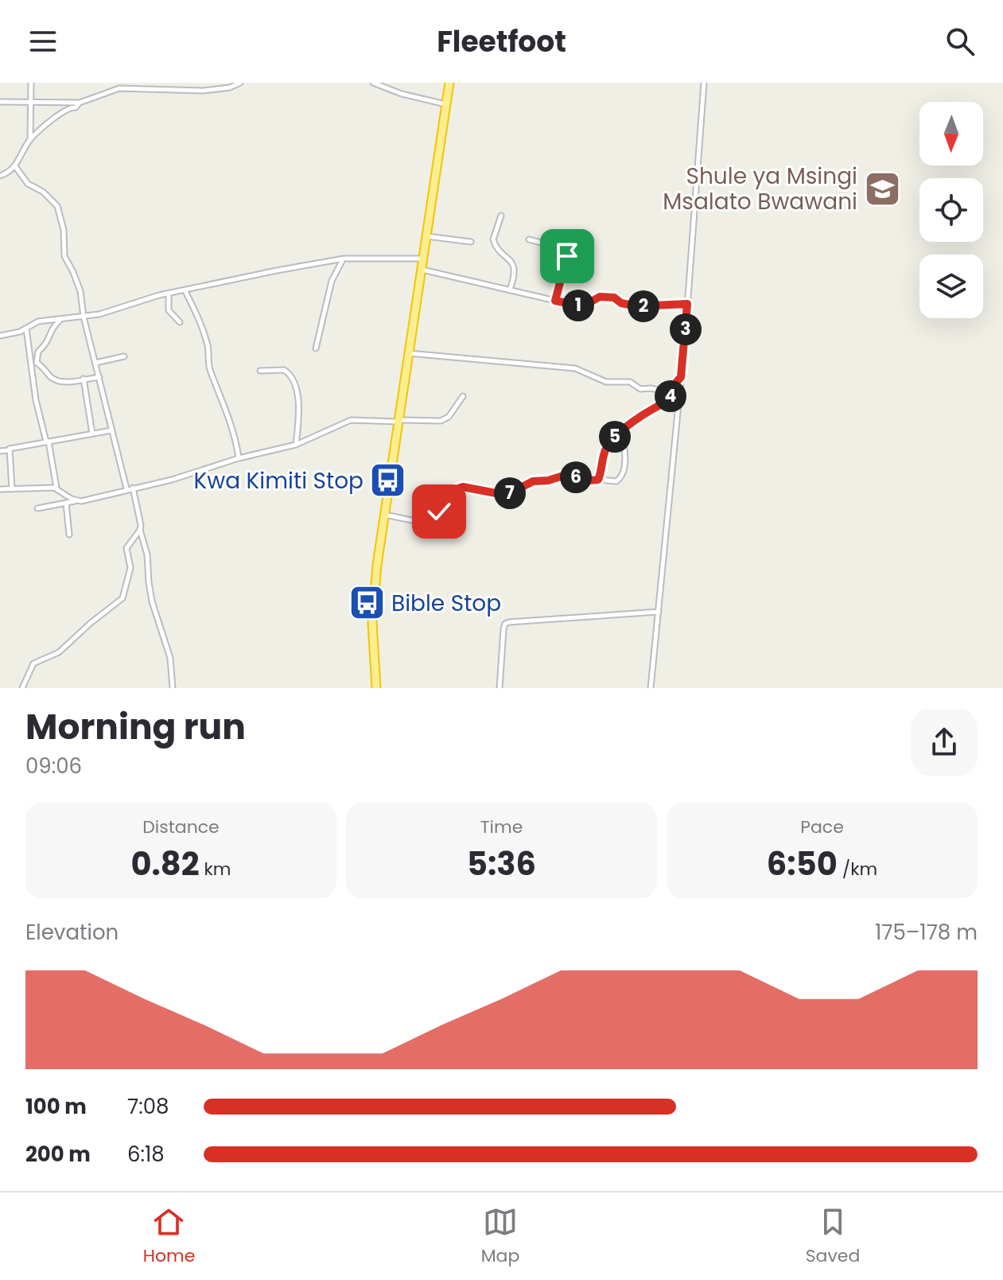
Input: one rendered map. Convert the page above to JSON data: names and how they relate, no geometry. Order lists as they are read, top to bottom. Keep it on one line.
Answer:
{"places":{"school or university":["Shule ya Msingi Msalato Bwawani"],"bus stop":["Kwa Kimiti Stop","Bible Stop"]},"north":"bottom","page":{"header":"Fleetfoot","pins":["1","2","3","4","5","6","7"],"heading":["Morning run","09:06"],"stats":[["Distance","0.82 km"],["Time","5:36"],["Pace","6:50 /km"]],"chart":["Elevation","175–178 m"],"list":[{"name":"100 m","note":"7:08"},{"name":"200 m","note":"6:18"}],"tabs":["Home","Map","Saved"]}}
